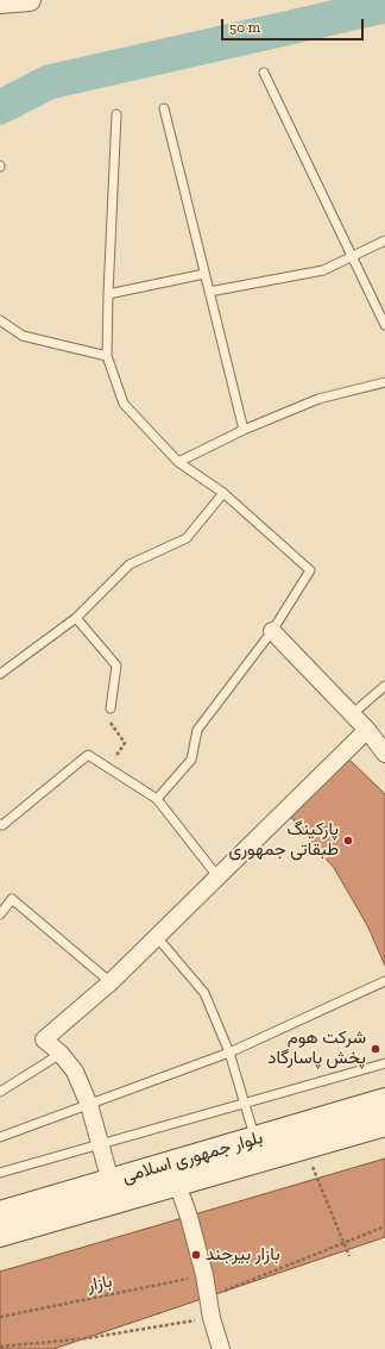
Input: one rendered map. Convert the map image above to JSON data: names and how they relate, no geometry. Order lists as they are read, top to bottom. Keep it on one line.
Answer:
{"streets":{"main road":["بلوار جمهوری اسلامی"],"path":["بازار"]},"places":["پارکینگ طبقاتی جمهوری","شرکت هوم پخش پاسارگاد","بازار بیرجند"],"scale_bar":"50 m"}
